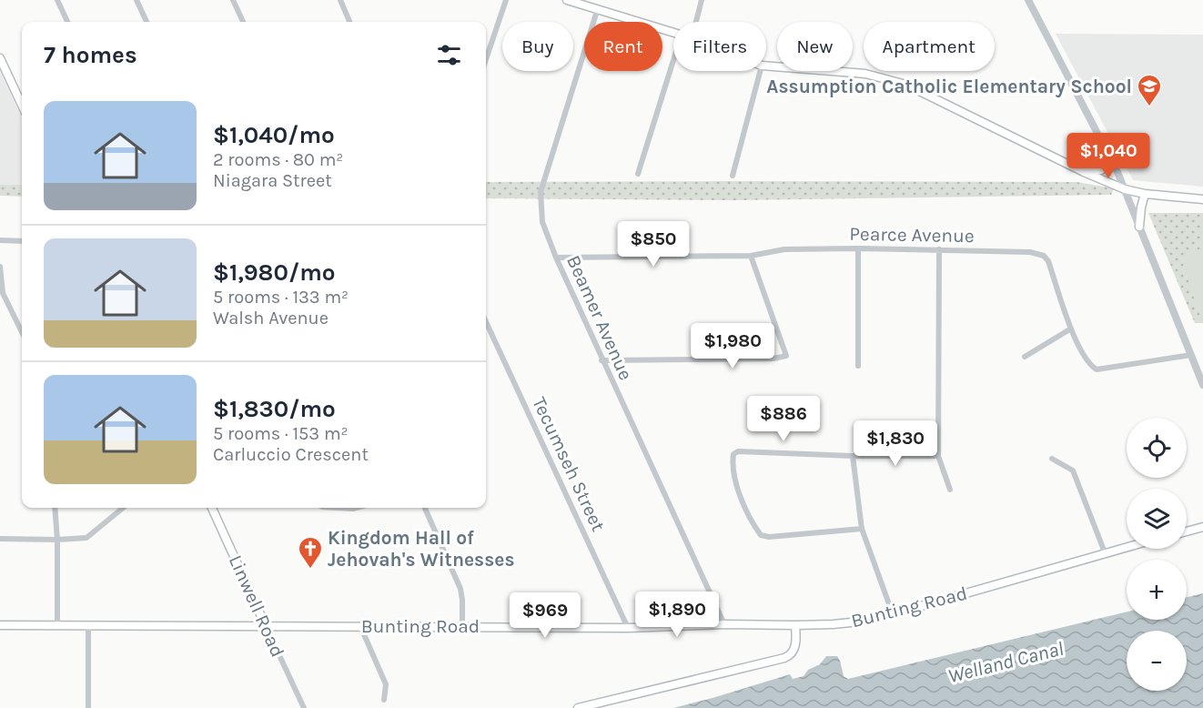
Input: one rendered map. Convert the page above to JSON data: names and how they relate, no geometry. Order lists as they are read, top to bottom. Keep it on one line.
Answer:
{"streets":{"main road":["Linwell Road","Bunting Road"],"street":["Pearce Avenue","Beamer Avenue","Tecumseh Street"]},"crossings":[["Pearce Avenue","Beamer Avenue"],["Beamer Avenue","Bunting Road"],["Tecumseh Street","Bunting Road"],["Linwell Road","Bunting Road"]],"water":["Welland Canal"],"places":{"school or university":["Assumption Catholic Elementary School"],"church":["Kingdom Hall of Jehovah's Witnesses"]},"page":{"chip":["Buy","Rent","Filters","New","Apartment"],"heading":"7 homes","list":[{"name":"$1,040/mo","note":"2 rooms · 80 m² · Niagara Street"},{"name":"$1,980/mo","note":"5 rooms · 133 m² · Walsh Avenue"},{"name":"$1,830/mo","note":"5 rooms · 153 m² · Carluccio Crescent"}],"price":["$1,040","$850","$1,980","$886","$1,830","$1,890","$969"],"map_buttons":["+","−"]}}
